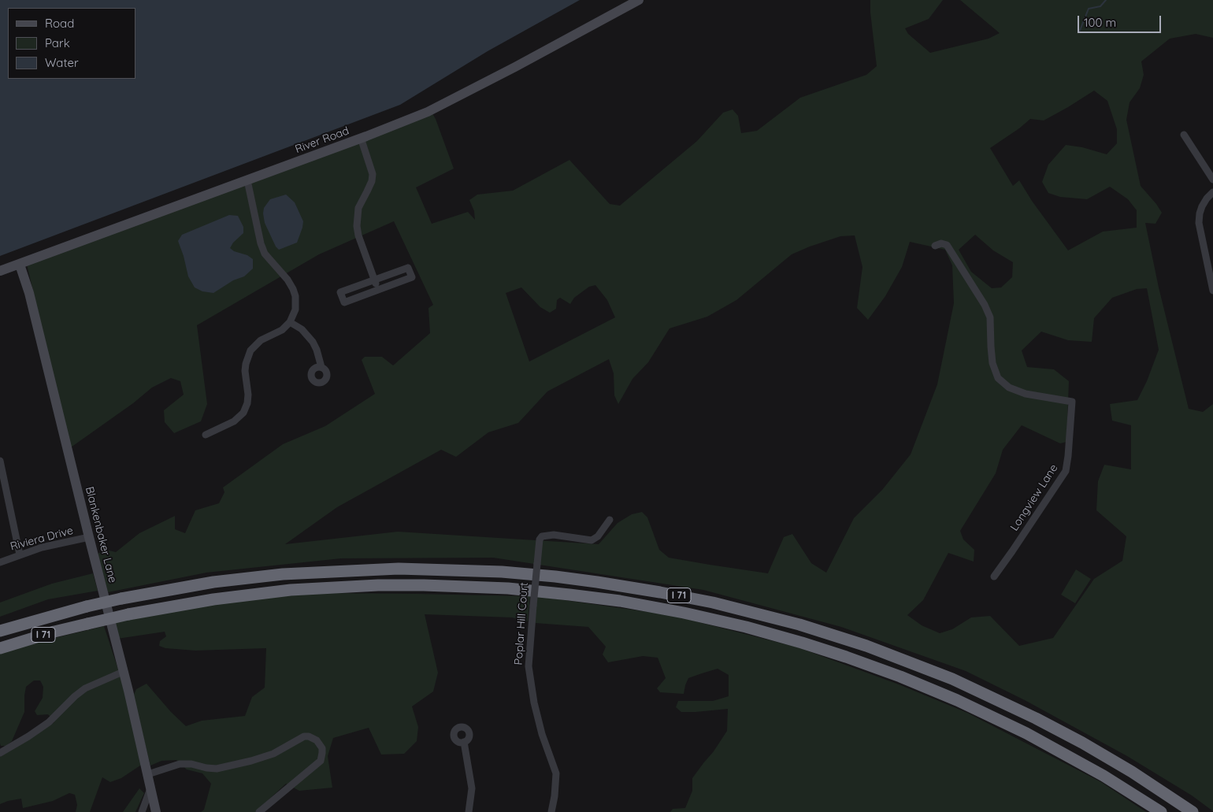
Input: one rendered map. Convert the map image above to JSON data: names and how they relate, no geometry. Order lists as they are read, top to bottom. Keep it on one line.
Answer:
{"streets":{"highway":["I 71"],"street":["River Road","Longview Lane","Blankenbaker Lane","Riviera Drive","Poplar Hill Court"]},"crossings":[["River Road","Blankenbaker Lane"],["Blankenbaker Lane","Riviera Drive"]],"legend":["Road","Park","Water"],"scale_bar":"100 m"}
